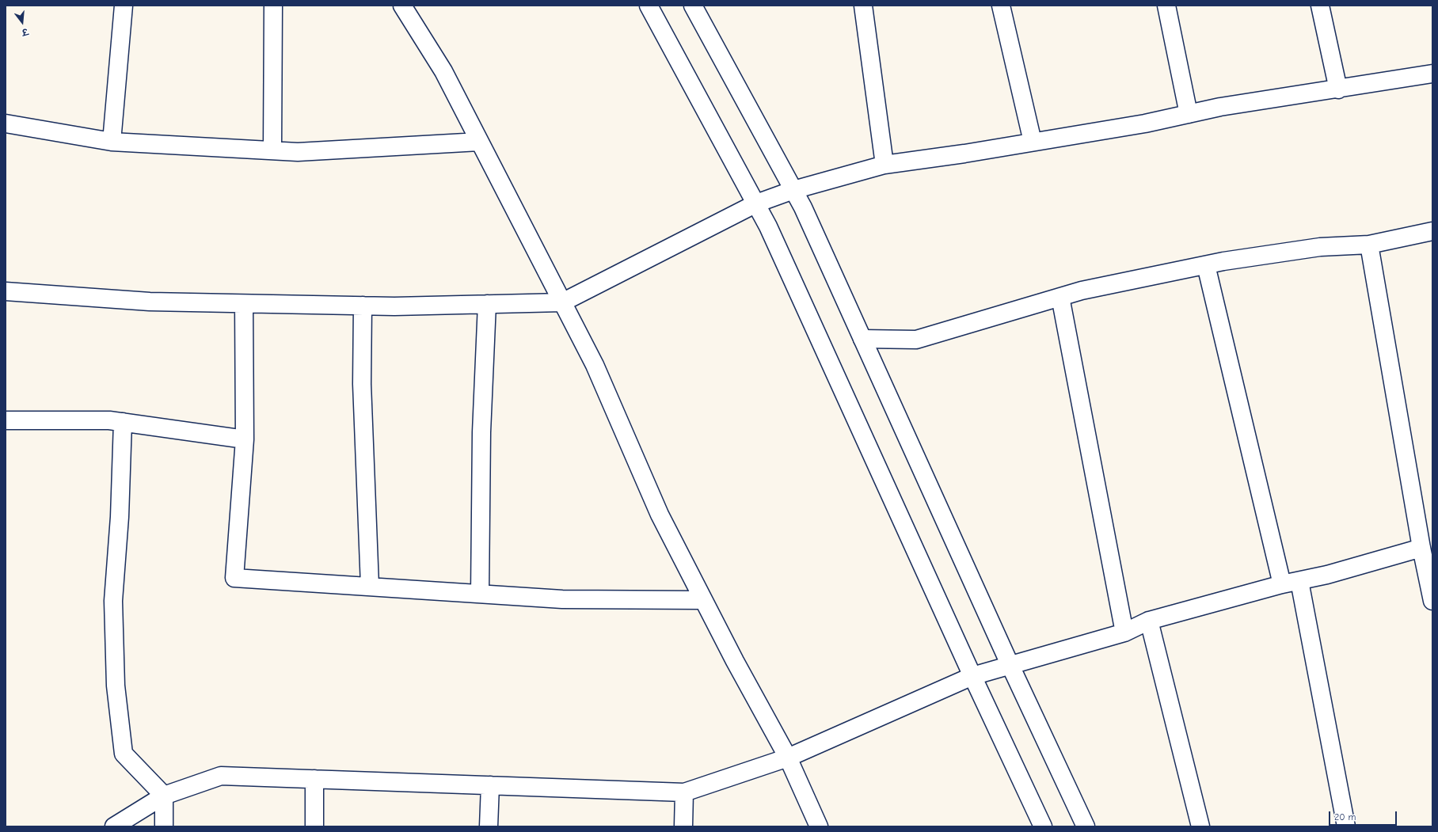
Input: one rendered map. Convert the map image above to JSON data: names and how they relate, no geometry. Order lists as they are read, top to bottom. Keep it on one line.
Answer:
{"scale_bar":"20 m","north":"bottom"}
